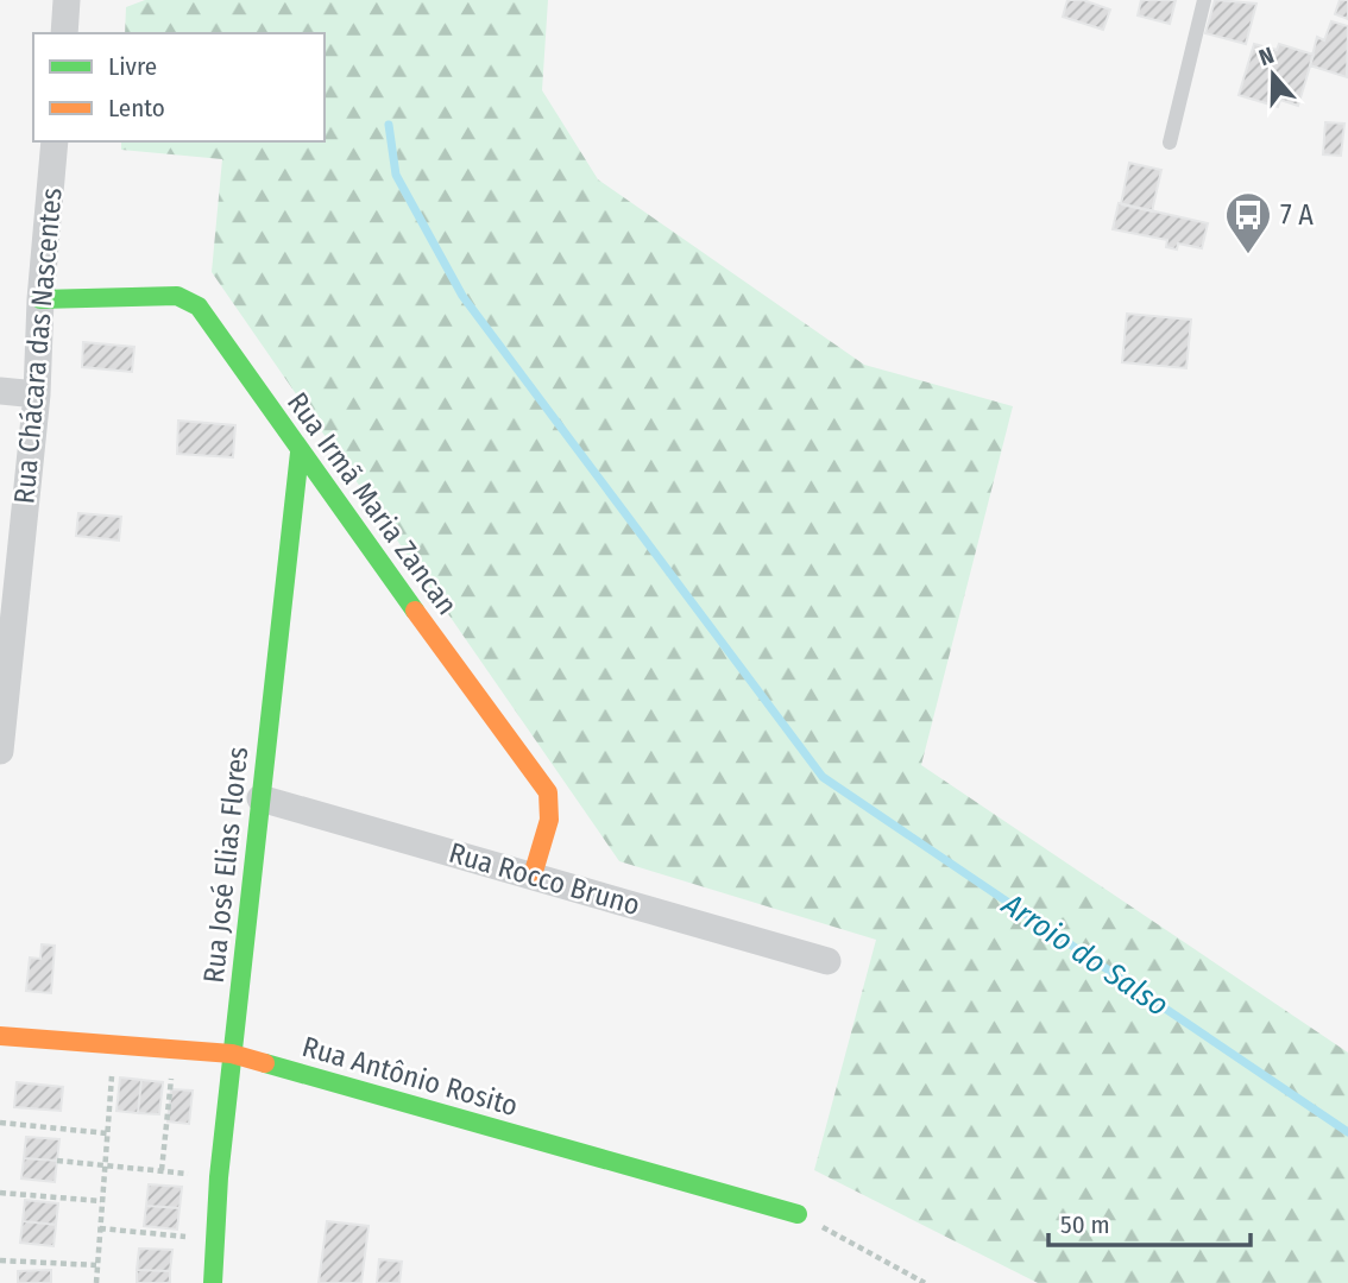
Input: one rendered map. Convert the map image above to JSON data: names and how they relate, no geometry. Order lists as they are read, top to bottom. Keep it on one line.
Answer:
{"streets":{"street":["Rua Chácara das Nascentes","Rua Irmã Maria Zancan","Rua José Elias Flores","Rua Rocco Bruno","Rua Antônio Rosito"]},"crossings":[["Rua Chácara das Nascentes","Rua Irmã Maria Zancan"],["Rua Irmã Maria Zancan","Rua José Elias Flores"],["Rua Irmã Maria Zancan","Rua Rocco Bruno"],["Rua José Elias Flores","Rua Rocco Bruno"],["Rua José Elias Flores","Rua Antônio Rosito"]],"water":["Arroio do Salso"],"places":{"bus stop":["7 A"]},"legend":["Livre","Lento"],"scale_bar":"50 m","north":"top"}
